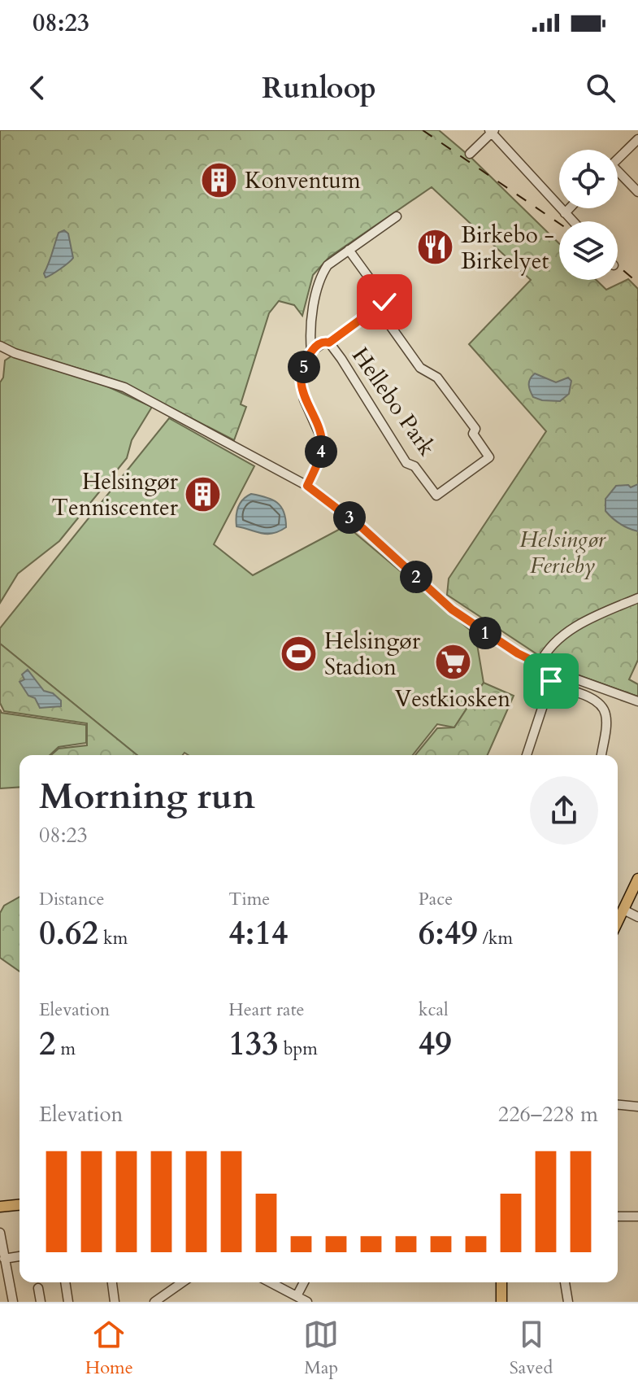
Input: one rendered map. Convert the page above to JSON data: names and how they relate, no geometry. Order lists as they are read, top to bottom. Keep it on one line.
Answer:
{"streets":{"street":["Hellebo Park"]},"parks":["Helsingør Ferieby"],"places":{"building":["Konventum","Helsingør Tenniscenter"],"restaurant":["Birkebo - Birkelyet"],"sports":["Helsingør Stadion"],"supermarket":["Vestkiosken"]},"page":{"status":"08:23","header":"Runloop","pins":["5","4","3","2","1"],"heading":["Morning run","08:23"],"stats":[["Distance","0.62 km"],["Time","4:14"],["Pace","6:49 /km"],["Elevation","2 m"],["Heart rate","133 bpm"],["kcal","49"]],"chart":["Elevation","226–228 m"],"tabs":["Home","Map","Saved"]}}
